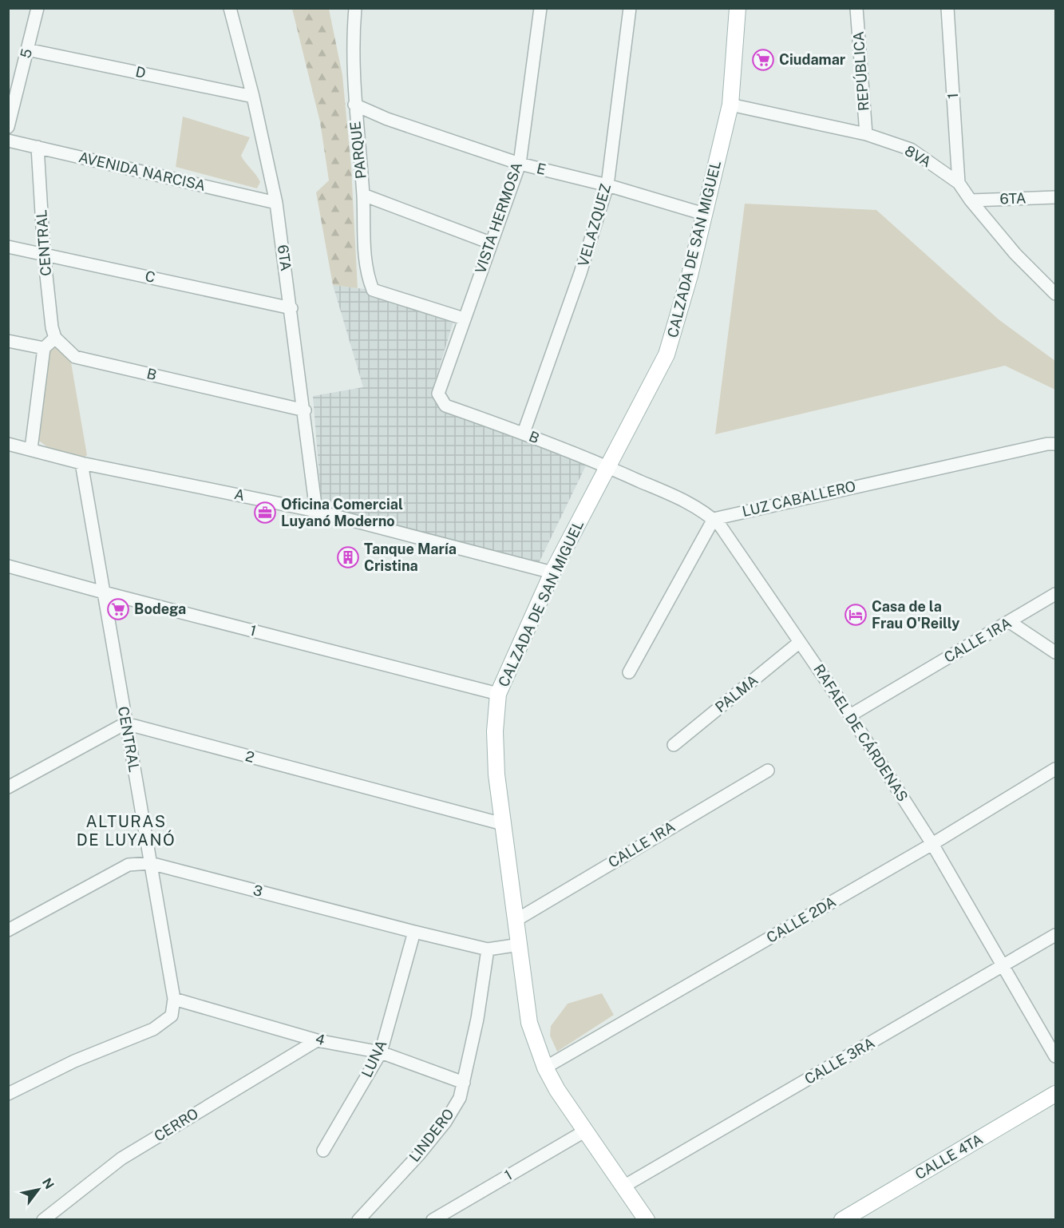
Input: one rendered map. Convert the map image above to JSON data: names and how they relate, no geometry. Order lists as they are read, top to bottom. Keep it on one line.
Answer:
{"streets":{"main road":["CALZADA DE SAN MIGUEL","CALLE 4TA"],"street":["5","REPÚBLICA","D","1","PARQUE","8VA","E","AVENIDA NARCISA","6TA","VISTA HERMOSA","VELAZQUEZ","CENTRAL","C","B","A","LUZ CABALLERO","CALLE 1RA","PALMA","RAFAEL DE CÁRDENAS","2","3","CALLE 2DA","4","LUNA","CALLE 3RA","CERRO","LINDERO"]},"crossings":[["5","D"],["REPÚBLICA","8VA"],["D","6TA"],["1","8VA"],["1","CENTRAL"],["1","CALZADA DE SAN MIGUEL"],["PARQUE","E"],["PARQUE","VISTA HERMOSA"],["8VA","6TA"],["8VA","CALZADA DE SAN MIGUEL"],["E","VISTA HERMOSA"],["E","VELAZQUEZ"],["E","CALZADA DE SAN MIGUEL"],["AVENIDA NARCISA","6TA"],["AVENIDA NARCISA","CENTRAL"],["6TA","C"],["6TA","B"],["6TA","A"],["VISTA HERMOSA","B"],["VELAZQUEZ","B"],["CENTRAL","C"],["CENTRAL","B"],["CENTRAL","A"],["CENTRAL","2"],["CENTRAL","3"],["CENTRAL","4"],["CALZADA DE SAN MIGUEL","B"],["CALZADA DE SAN MIGUEL","A"],["CALZADA DE SAN MIGUEL","CALLE 1RA"],["CALZADA DE SAN MIGUEL","RAFAEL DE CÁRDENAS"],["CALZADA DE SAN MIGUEL","2"],["CALZADA DE SAN MIGUEL","3"],["CALZADA DE SAN MIGUEL","CALLE 2DA"],["CALZADA DE SAN MIGUEL","CALLE 3RA"],["B","RAFAEL DE CÁRDENAS"],["LUZ CABALLERO","RAFAEL DE CÁRDENAS"],["CALLE 1RA","RAFAEL DE CÁRDENAS"],["PALMA","RAFAEL DE CÁRDENAS"],["RAFAEL DE CÁRDENAS","CALLE 2DA"],["RAFAEL DE CÁRDENAS","CALLE 3RA"],["3","LUNA"],["3","LINDERO"],["4","LUNA"],["4","CERRO"],["4","LINDERO"]],"districts":["ALTURAS DE LUYANÓ"],"places":{"supermarket":["Ciudamar","Bodega"],"office":["Oficina Comercial Luyanó Moderno"],"building":["Tanque María Cristina"],"hotel":["Casa de la Frau O'Reilly"]},"north":"top right"}
